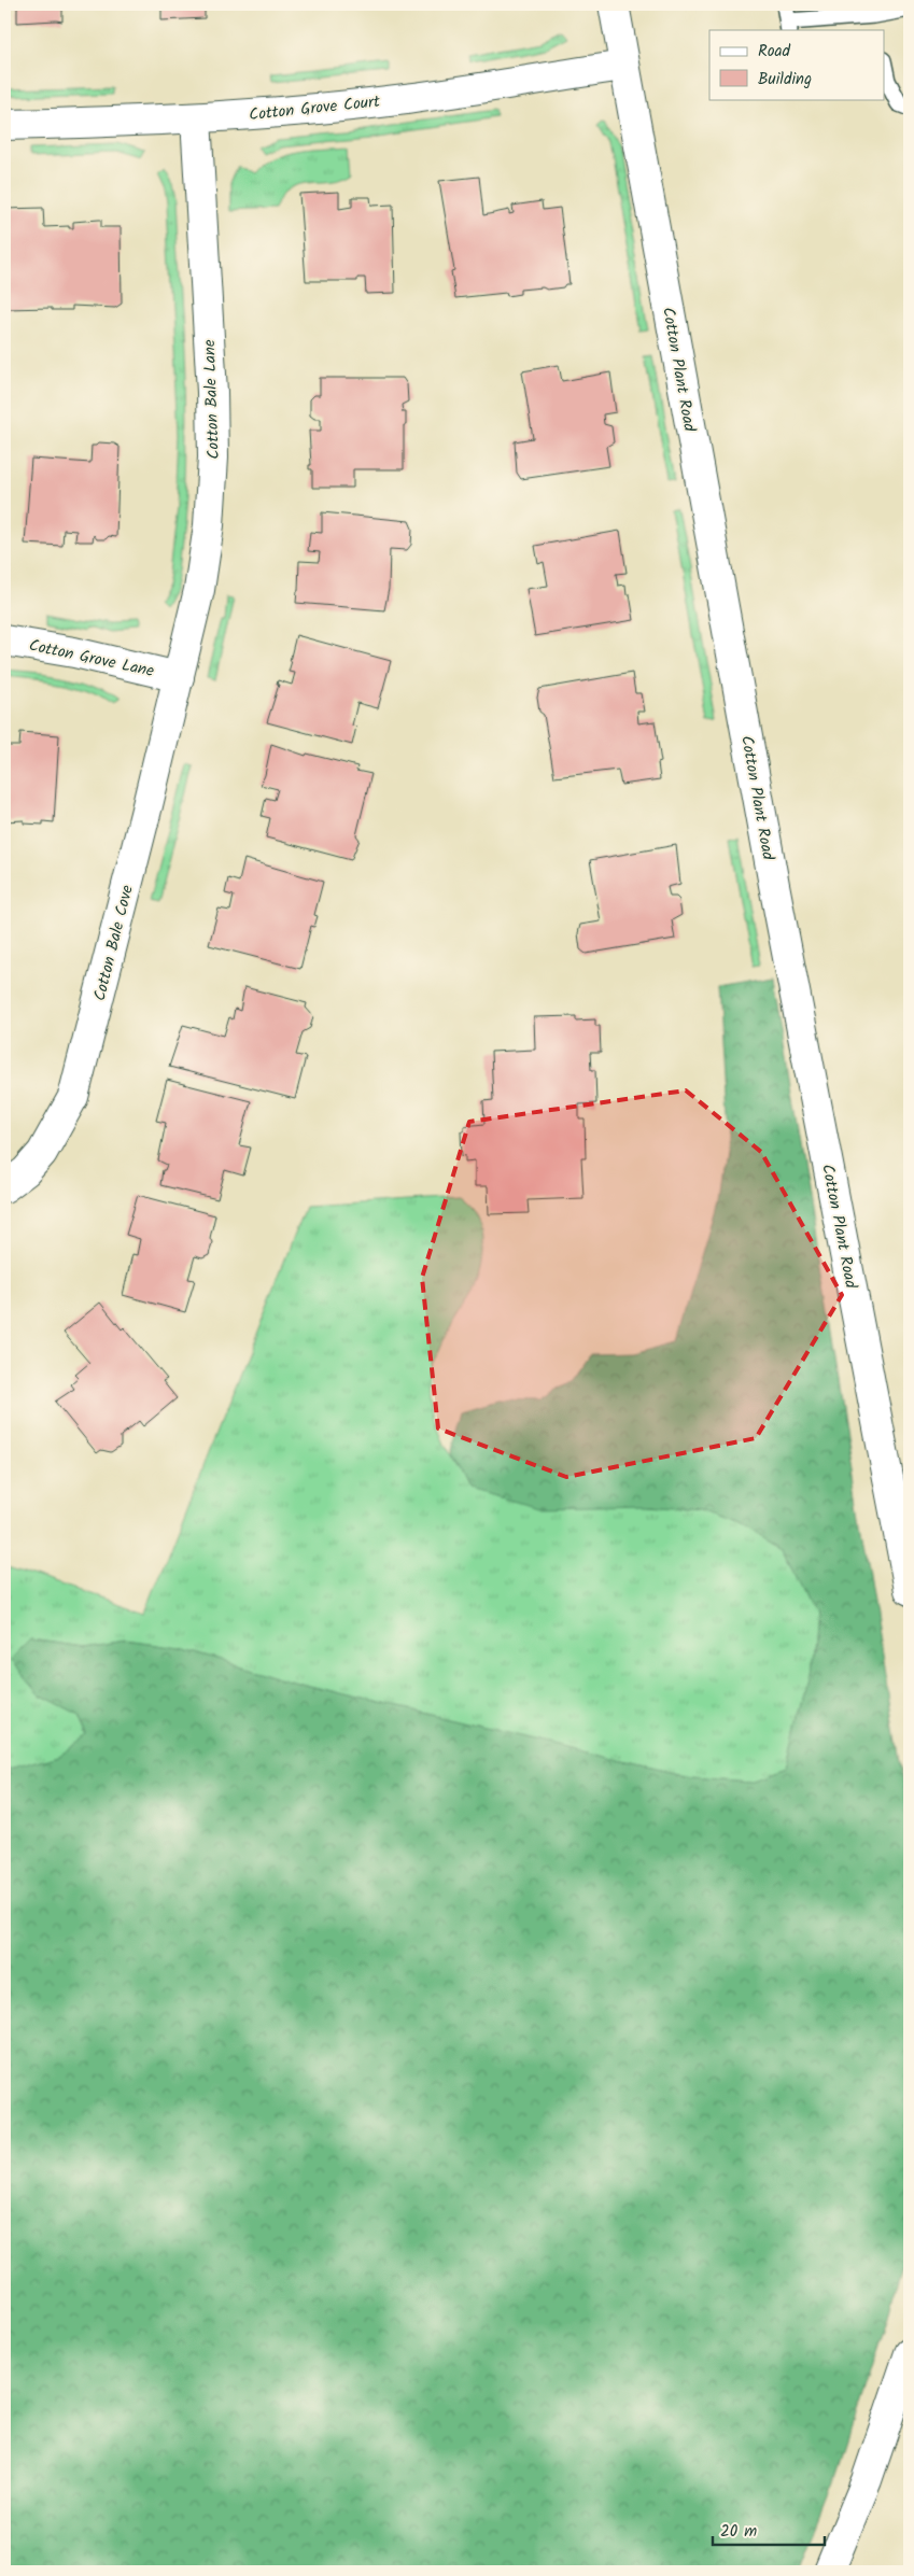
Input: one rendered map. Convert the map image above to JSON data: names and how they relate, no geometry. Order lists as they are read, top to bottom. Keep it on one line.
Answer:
{"streets":{"street":["Cotton Grove Court","Cotton Plant Road","Cotton Bale Lane","Cotton Grove Lane","Cotton Bale Cove"]},"crossings":[["Cotton Grove Court","Cotton Plant Road"],["Cotton Grove Court","Cotton Bale Lane"],["Cotton Bale Lane","Cotton Grove Lane"],["Cotton Bale Lane","Cotton Bale Cove"],["Cotton Grove Lane","Cotton Bale Cove"]],"legend":["Road","Building"],"scale_bar":"20 m"}
